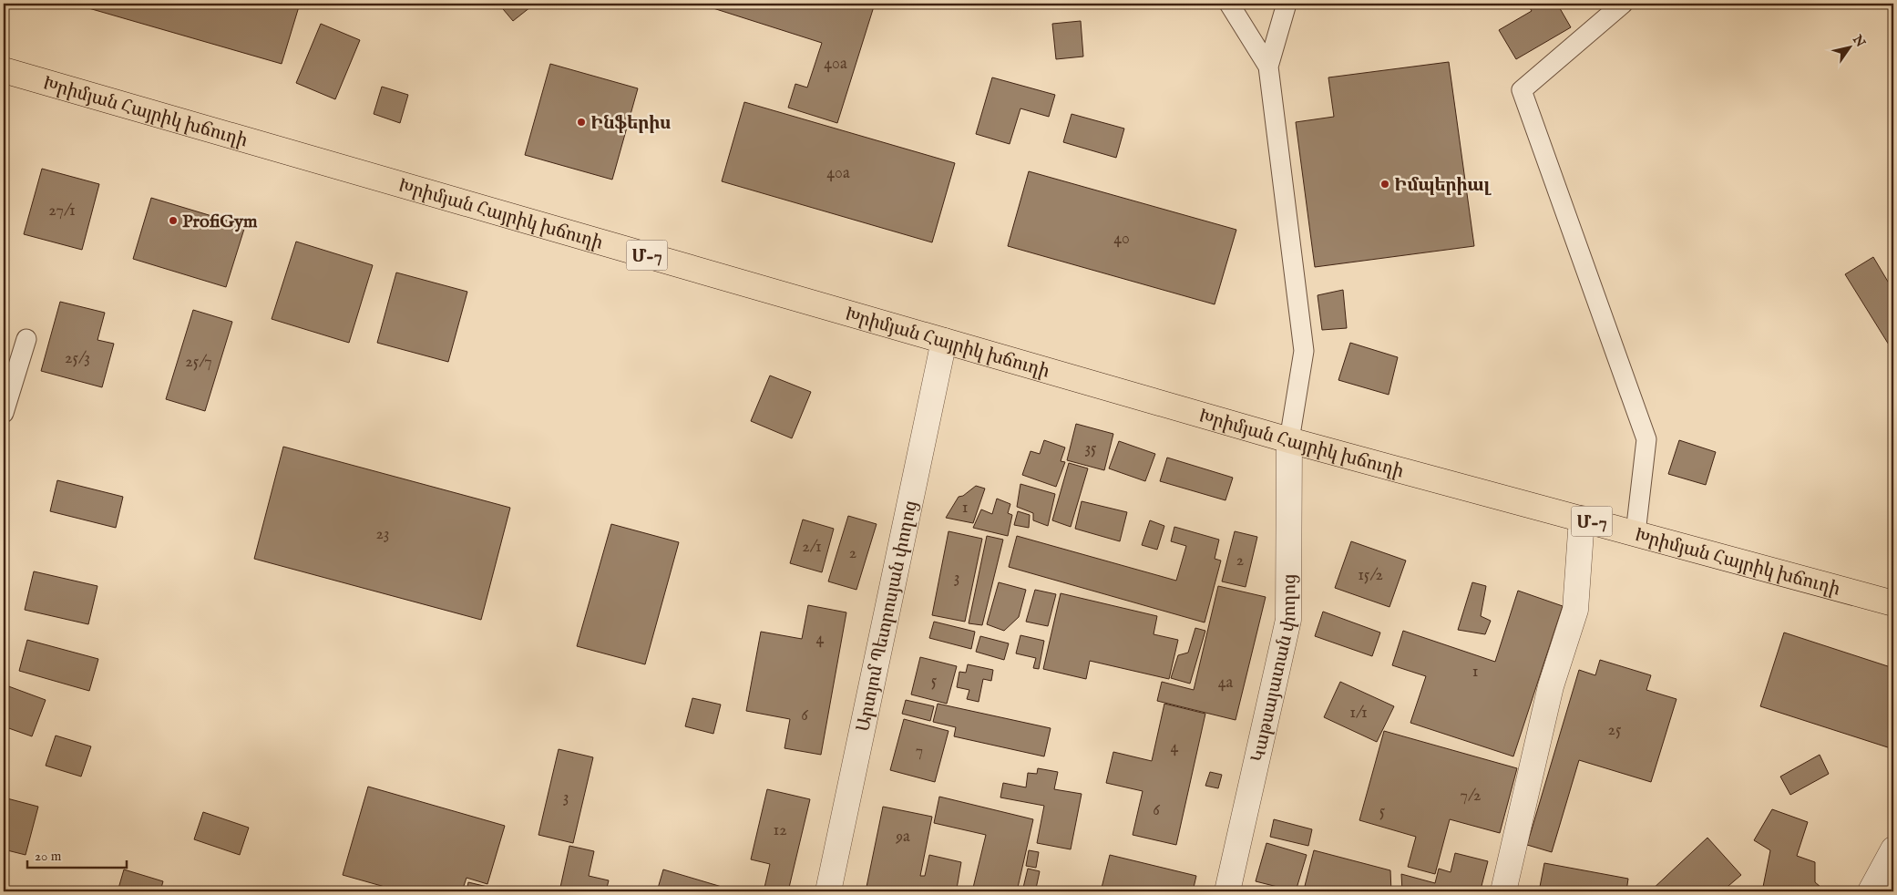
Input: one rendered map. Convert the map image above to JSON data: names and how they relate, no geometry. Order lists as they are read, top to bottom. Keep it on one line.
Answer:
{"streets":{"highway":["Խրիմյան Հայրիկ խճուղի","Մ-7"],"street":["Արտյոմ Պետրոսյան փողոց","Կաթսայատան փողոց"]},"crossings":[["Խրիմյան Հայրիկ խճուղի","Արտյոմ Պետրոսյան փողոց"],["Խրիմյան Հայրիկ խճուղի","Կաթսայատան փողոց"]],"places":["Ինֆերիս","Իմպերիալ","ProfiGym"],"house_numbers":["40a","40a","27/1","40","25/3","25/7","35","1","23","2/1","2","2","15/2","3","4","1","5","4a","1/1","6","25","4","7","7/2","3","6","5","12","9a"],"scale_bar":"20 m","north":"top right"}
